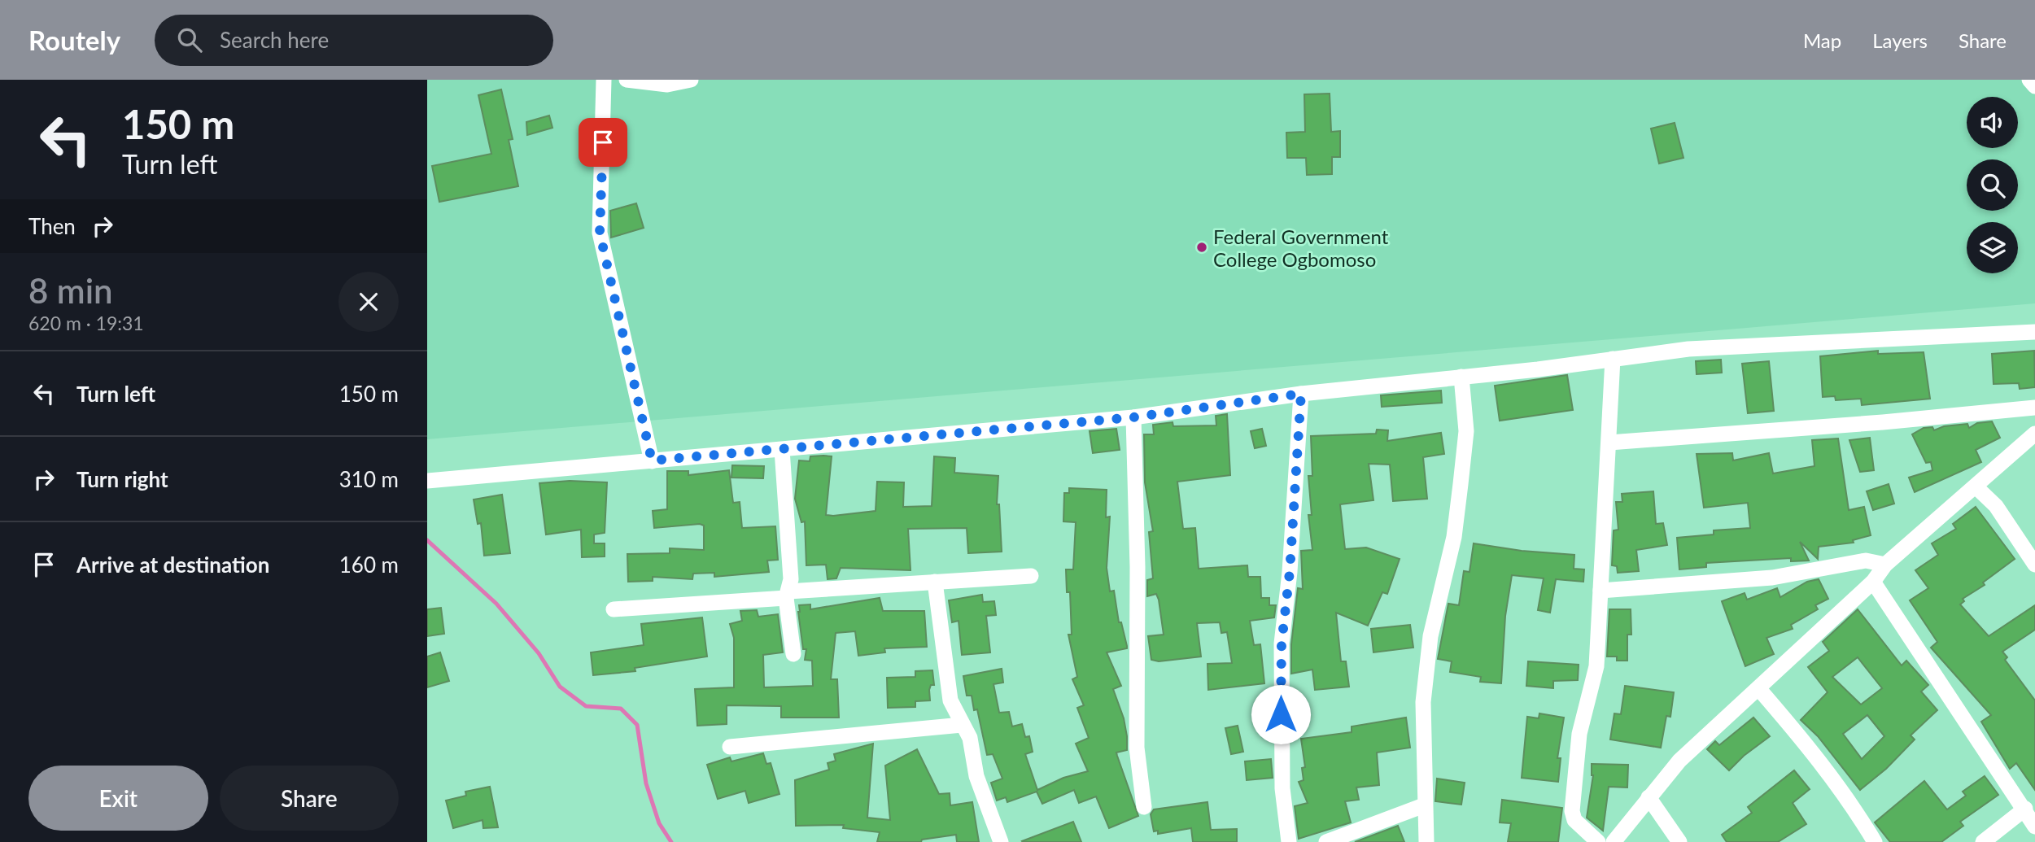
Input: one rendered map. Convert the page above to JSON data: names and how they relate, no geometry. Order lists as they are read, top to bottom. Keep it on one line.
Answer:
{"places":["Federal Government College Ogbomoso"],"page":{"header":"Routely","search":"Search here","nav":["Map","Layers","Share"],"turn":["150 m","Turn left"],"then":"Then","heading":["8 min","620 m · 19:31"],"list":[{"name":"Turn left","value":"150 m"},{"name":"Turn right","value":"310 m"},{"name":"Arrive at destination","value":"160 m"}],"buttons":["Exit","Share"]}}
